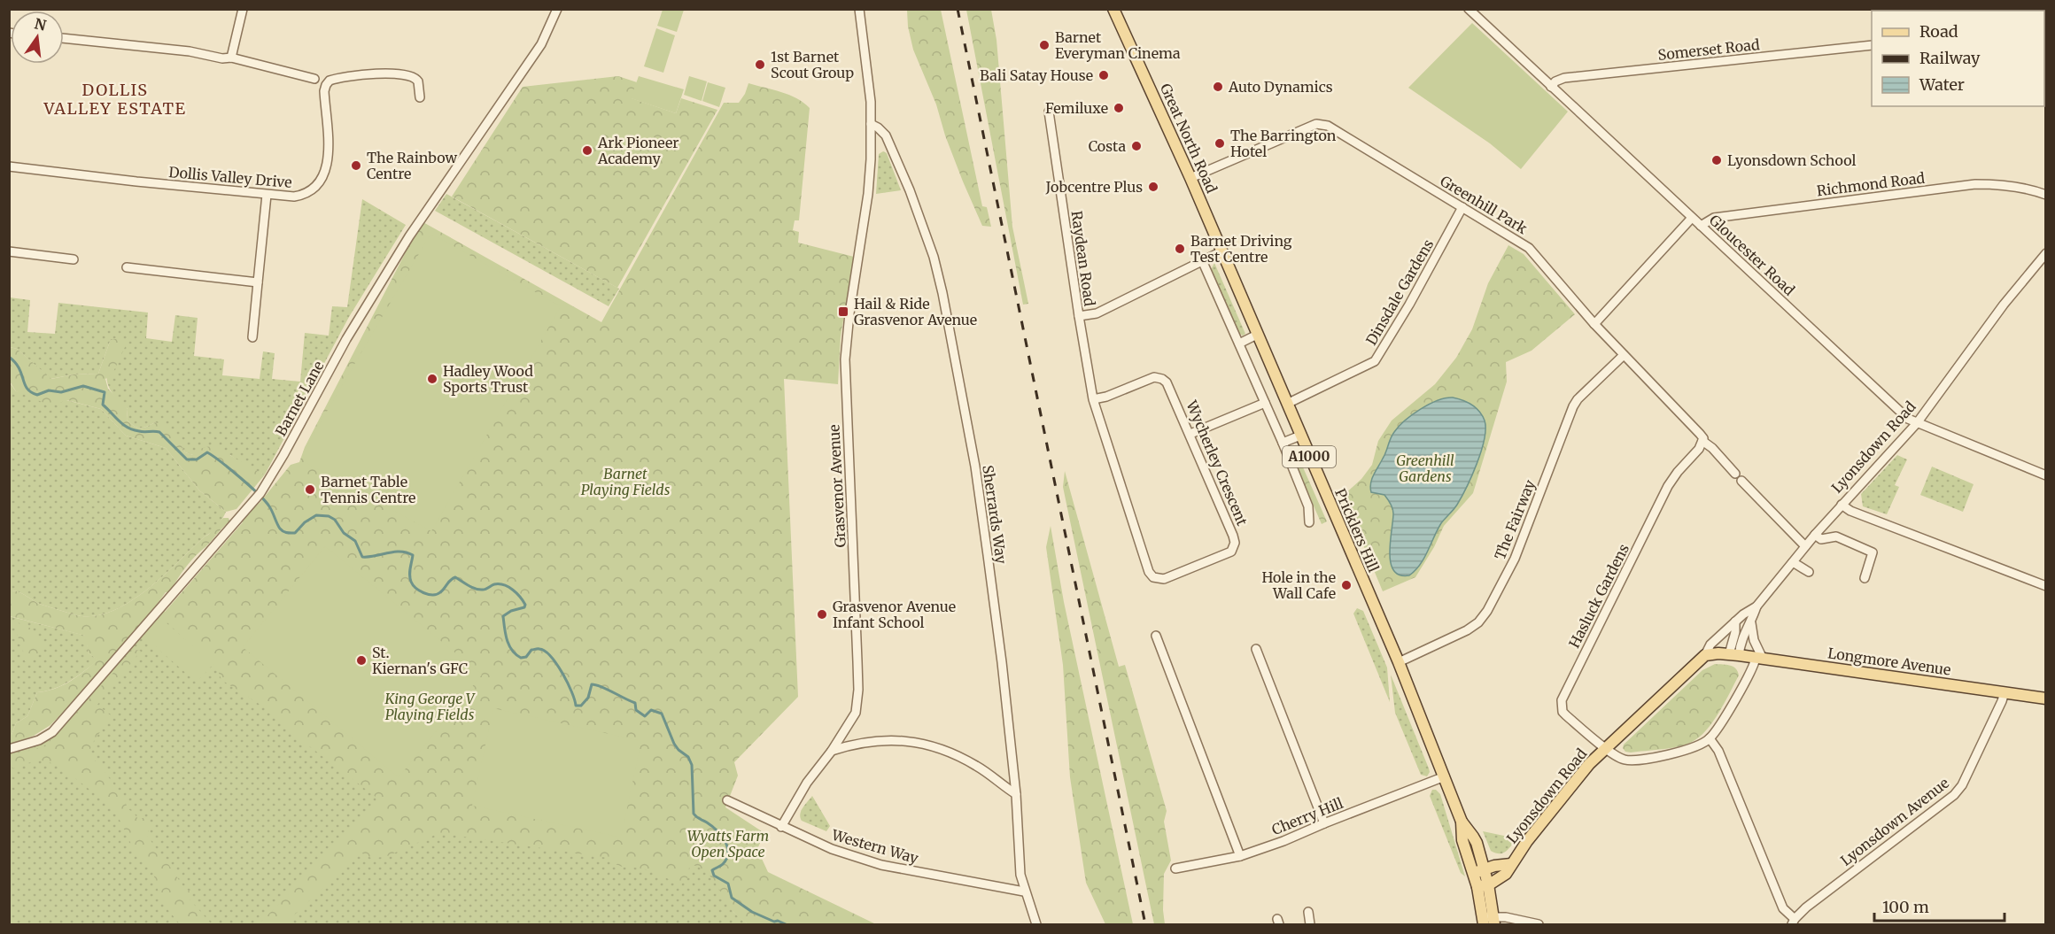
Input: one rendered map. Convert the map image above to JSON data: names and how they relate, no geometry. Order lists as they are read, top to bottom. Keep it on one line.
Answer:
{"streets":{"main road":["Great North Road","Lyonsdown Road","A1000","Pricklers Hill","Longmore Avenue"],"street":["Somerset Road","Dollis Valley Drive","Richmond Road","Greenhill Park","Gloucester Road","Raydean Road","Dinsdale Gardens","Barnet Lane","Wycherley Crescent","Grasvenor Avenue","Sherrards Way","The Fairway","Hasluck Gardens","Cherry Hill","Lyonsdown Avenue","Western Way"]},"crossings":[["Somerset Road","Gloucester Road"],["Great North Road","Greenhill Park"],["Great North Road","Raydean Road"],["Great North Road","Pricklers Hill"],["Richmond Road","Gloucester Road"],["Greenhill Park","Dinsdale Gardens"],["Greenhill Park","Lyonsdown Road"],["Greenhill Park","The Fairway"],["Greenhill Park","Hasluck Gardens"],["Gloucester Road","Lyonsdown Road"],["Raydean Road","Pricklers Hill"],["Dinsdale Gardens","Pricklers Hill"],["Lyonsdown Road","A1000"],["Lyonsdown Road","Pricklers Hill"],["Lyonsdown Road","Hasluck Gardens"],["Lyonsdown Road","Longmore Avenue"],["A1000","Pricklers Hill"],["Grasvenor Avenue","Sherrards Way"],["Grasvenor Avenue","Western Way"],["Sherrards Way","Western Way"],["The Fairway","Pricklers Hill"],["Pricklers Hill","Cherry Hill"],["Longmore Avenue","Lyonsdown Avenue"]],"districts":["DOLLIS VALLEY ESTATE"],"parks":["Greenhill Gardens","Barnet Playing Fields","King George V Playing Fields","Wyatts Farm Open Space"],"places":{"other":["Barnet Everyman Cinema","1st Barnet Scout Group","Bali Satay House","Auto Dynamics","Femiluxe","The Barrington Hotel","Costa","Ark Pioneer Academy","Lyonsdown School","The Rainbow Centre","Jobcentre Plus","Barnet Driving Test Centre","Hadley Wood Sports Trust","Barnet Table Tennis Centre","Hole in the Wall Cafe","Grasvenor Avenue Infant School","St. Kiernan's GFC"],"transit":["Hail & Ride Grasvenor Avenue"]},"legend":["Road","Railway","Water"],"scale_bar":"100 m","north":"top"}
